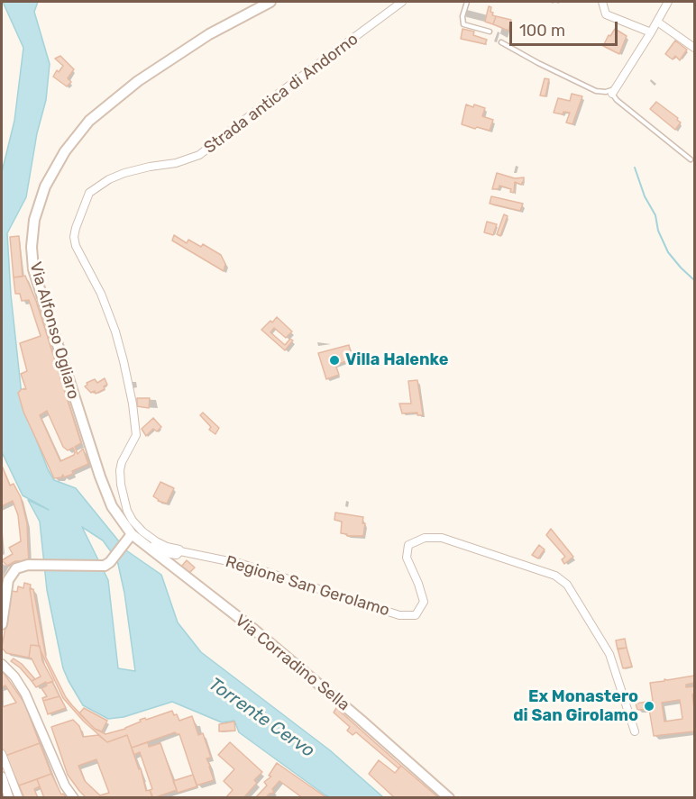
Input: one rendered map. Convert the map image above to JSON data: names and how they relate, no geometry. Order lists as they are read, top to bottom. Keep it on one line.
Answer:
{"streets":{"main road":["Via Alfonso Ogliaro","Via Corradino Sella"],"street":["Strada antica di Andorno","Regione San Gerolamo"]},"crossings":[["Strada antica di Andorno","Regione San Gerolamo"],["Via Alfonso Ogliaro","Via Corradino Sella"]],"water":["Torrente Cervo"],"places":["Villa Halenke","Ex Monastero di San Girolamo"],"scale_bar":"100 m"}
